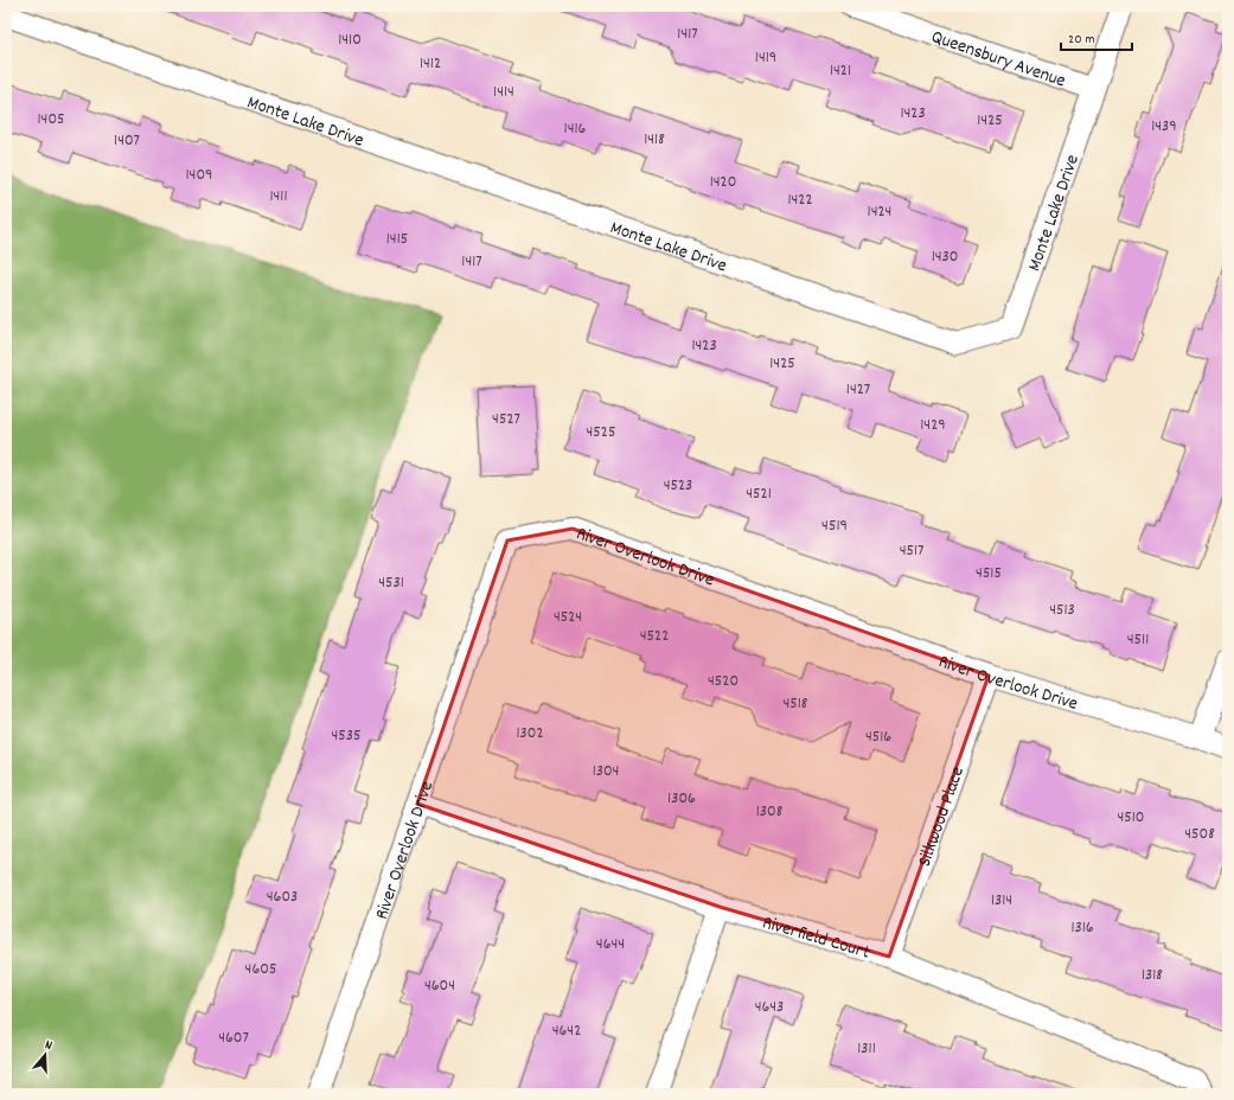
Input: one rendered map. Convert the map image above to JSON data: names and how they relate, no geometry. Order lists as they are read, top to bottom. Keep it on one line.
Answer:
{"streets":{"street":["Queensbury Avenue","Monte Lake Drive","River Overlook Drive","Silkwood Place","Riverfield Court"]},"crossings":[["Queensbury Avenue","Monte Lake Drive"],["River Overlook Drive","Silkwood Place"],["River Overlook Drive","Riverfield Court"],["Silkwood Place","Riverfield Court"]],"house_numbers":["1417","1410","1419","1412","1421","1414","1423","1405","1425","1439","1416","1418","1407","1409","1420","1411","1422","1424","1415","1430","1417","1423","1425","1427","4527","1429","4525","4523","4521","4519","4517","4515","4531","4513","4524","4522","4511","4520","4518","1302","4535","4516","1304","1306","1308","4510","4508","4603","1314","1316","4644","4605","1318","4604","4643","4642","4607","1311"],"scale_bar":"20 m","north":"top"}
